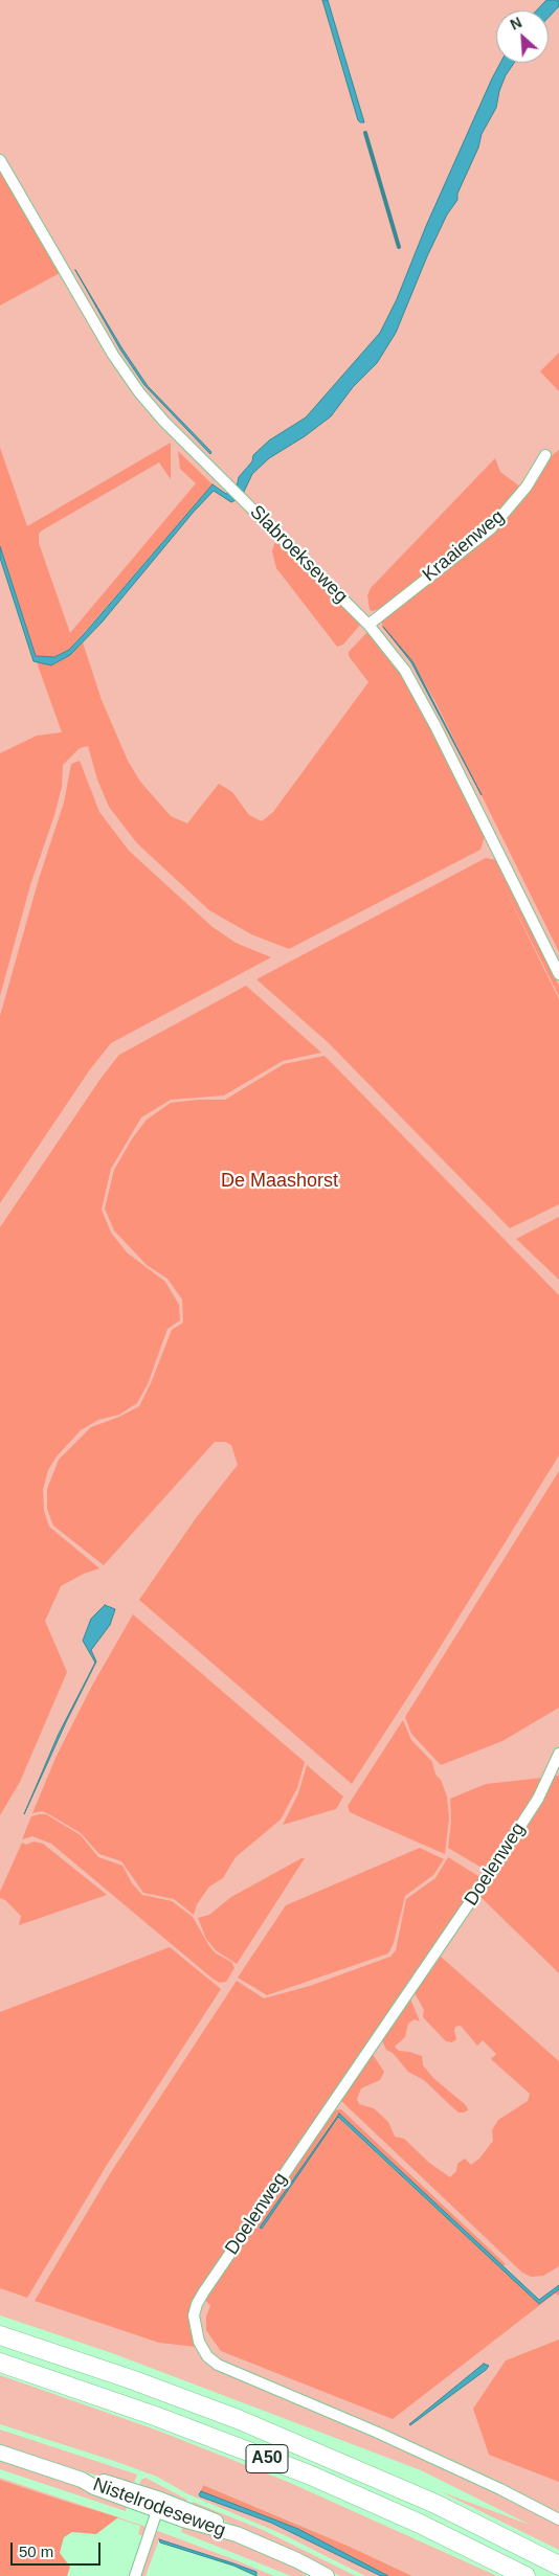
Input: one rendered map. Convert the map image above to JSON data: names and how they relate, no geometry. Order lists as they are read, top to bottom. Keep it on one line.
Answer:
{"streets":{"highway":["A50"],"street":["Kraaienweg","Slabroekseweg","Doelenweg","Nistelrodeseweg"]},"crossings":[["Kraaienweg","Slabroekseweg"]],"parks":["De Maashorst"],"scale_bar":"50 m","north":"top left"}
